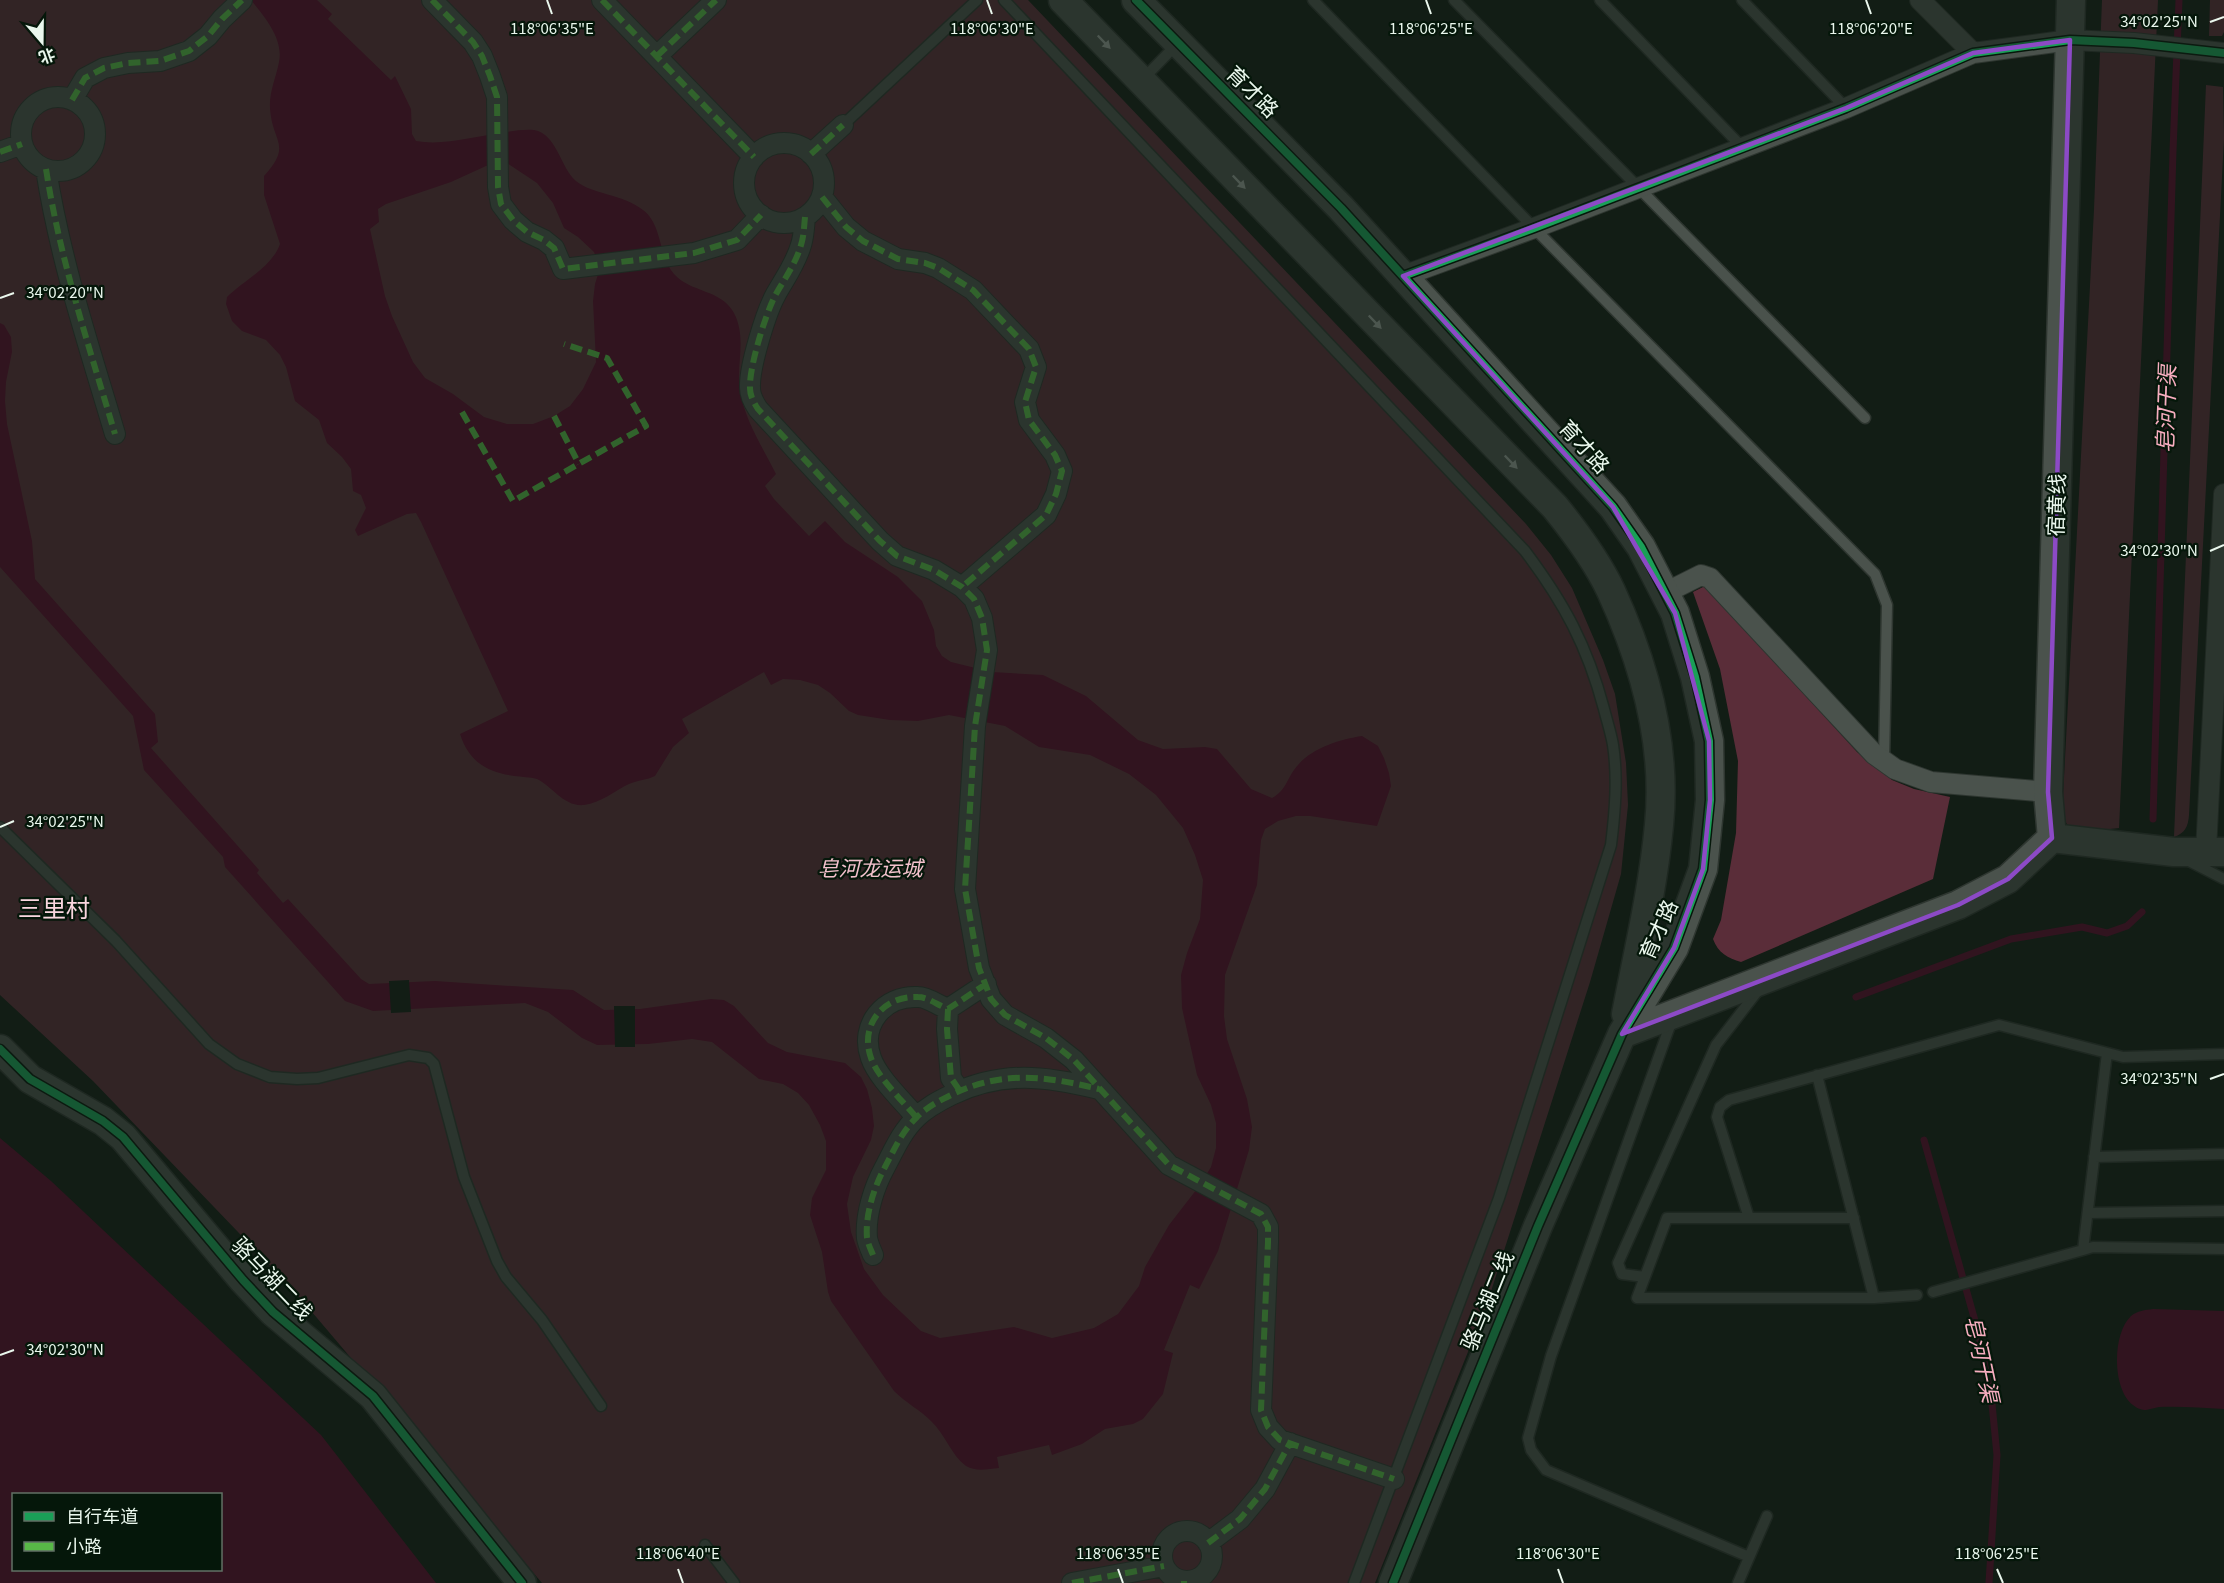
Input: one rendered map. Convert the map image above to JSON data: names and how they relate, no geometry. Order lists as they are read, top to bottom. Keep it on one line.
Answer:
{"streets":{"street":["育才路","宿黄线","骆马湖二线"]},"crossings":[["育才路","骆马湖二线"]],"districts":["三里村"],"water":["皂河干渠"],"parks":["皂河龙运城"],"legend":["自行车道","小路"],"north":"bottom","coordinates":["34°02'25\"N","118°06'35\"E","118°06'25\"E","118°06'30\"E","118°06'20\"E","34°02'20\"N","34°02'30\"N","34°02'35\"N","118°06'40\"E"]}
